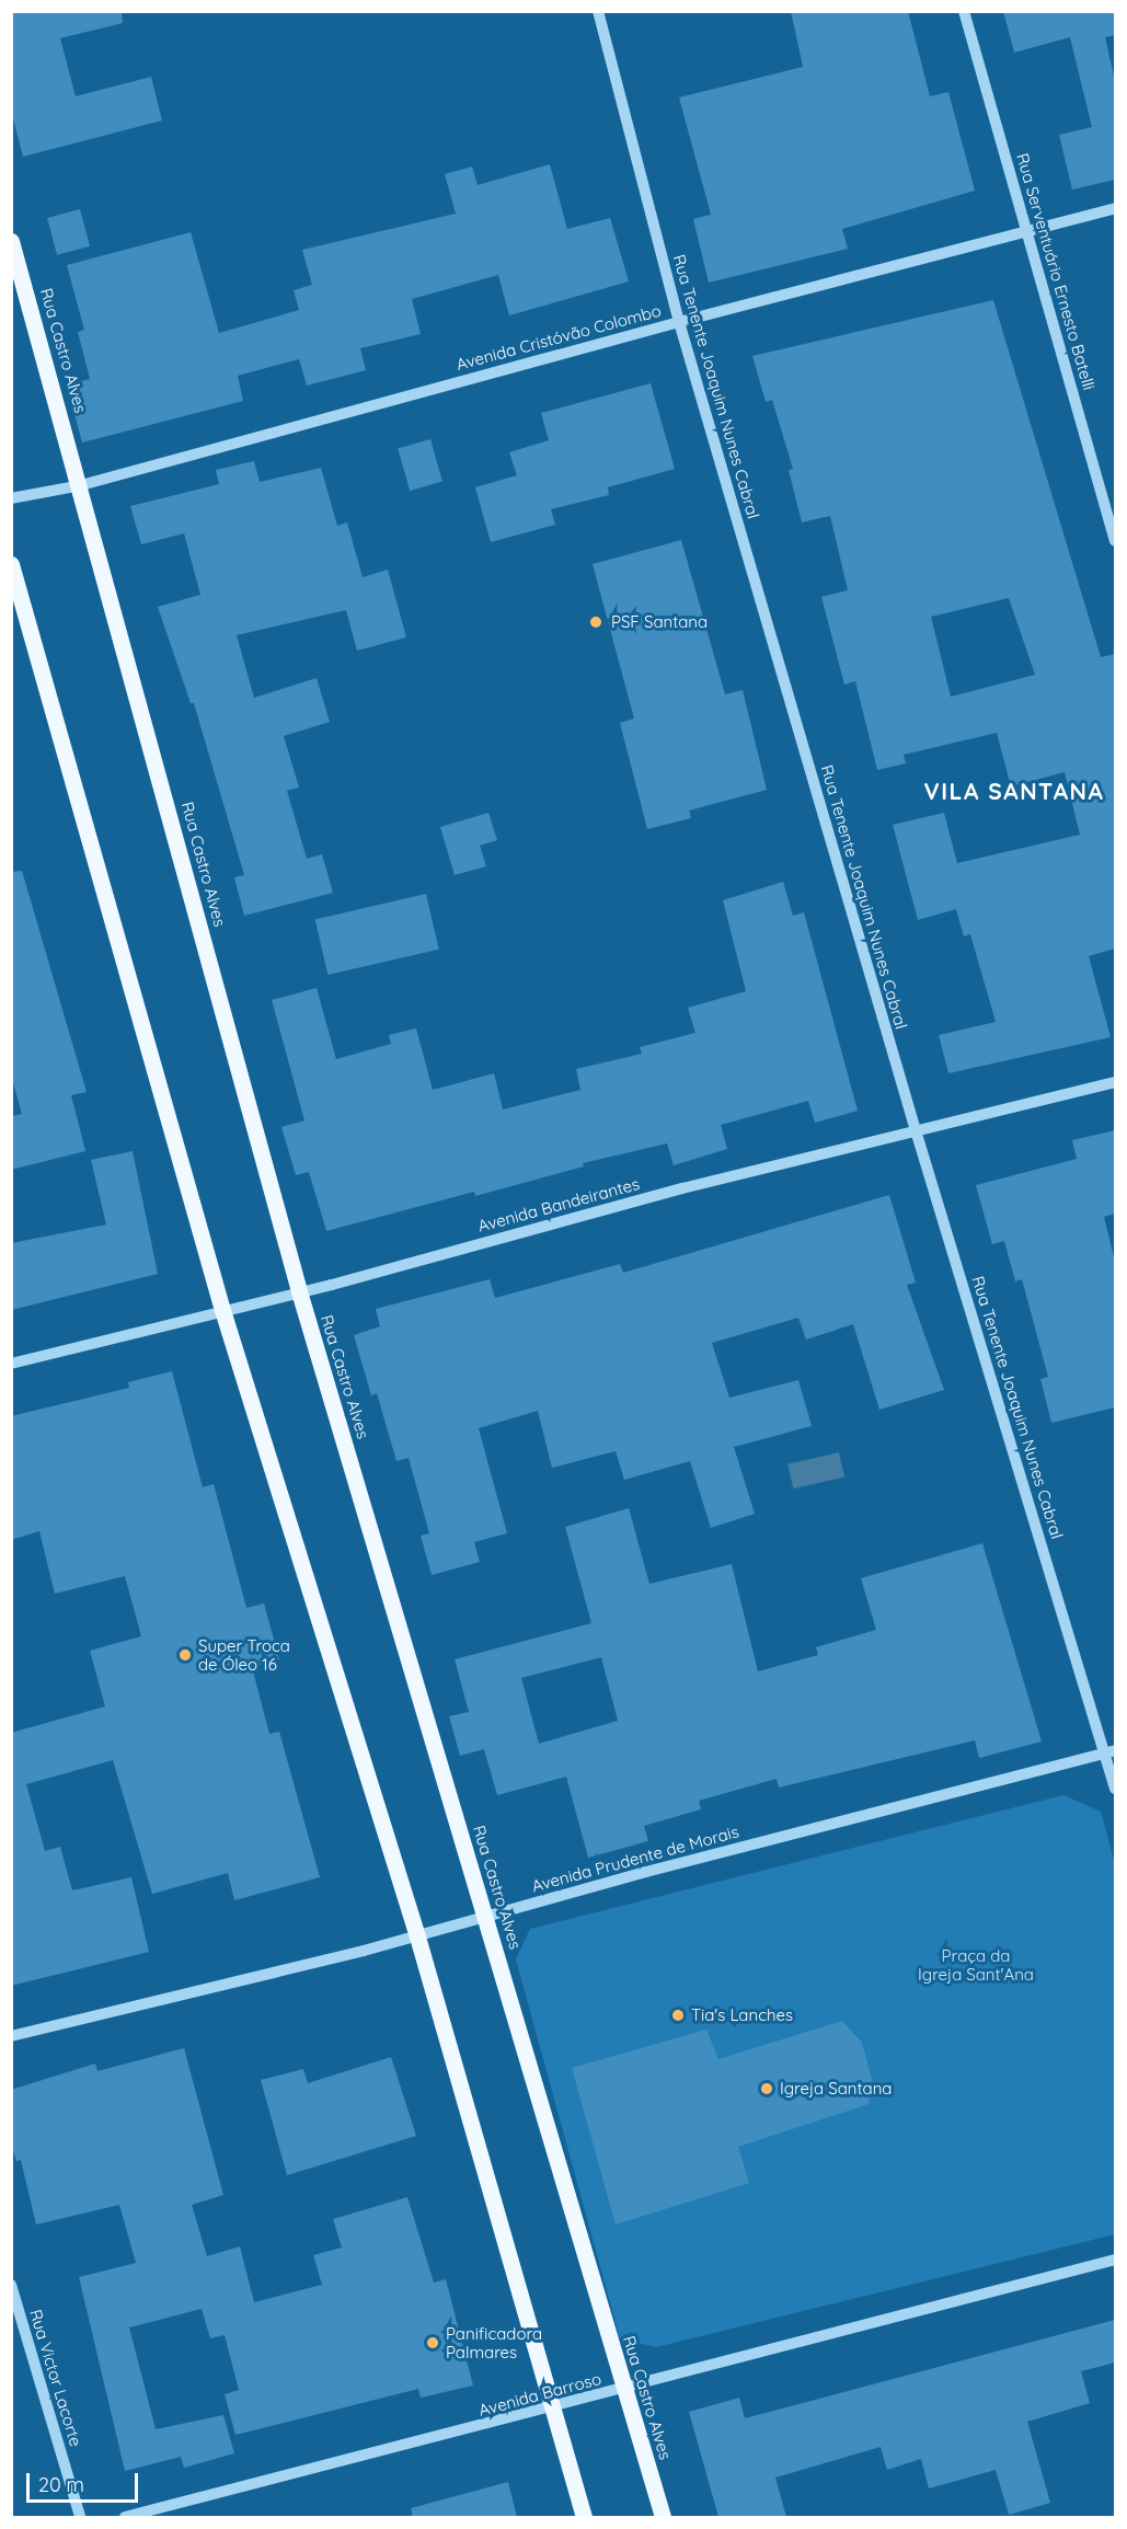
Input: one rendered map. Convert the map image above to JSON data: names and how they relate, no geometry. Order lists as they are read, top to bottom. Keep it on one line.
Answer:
{"streets":{"main road":["Rua Castro Alves"],"street":["Rua Serventuário Ernesto Batelli","Avenida Cristóvão Colombo","Rua Tenente Joaquim Nunes Cabral","Avenida Bandeirantes","Avenida Prudente de Morais","Rua Victor Lacorte","Avenida Barroso"]},"crossings":[["Rua Serventuário Ernesto Batelli","Avenida Cristóvão Colombo"],["Avenida Cristóvão Colombo","Rua Castro Alves"],["Avenida Cristóvão Colombo","Rua Tenente Joaquim Nunes Cabral"],["Rua Castro Alves","Avenida Bandeirantes"],["Rua Castro Alves","Avenida Prudente de Morais"],["Rua Castro Alves","Avenida Barroso"],["Rua Tenente Joaquim Nunes Cabral","Avenida Bandeirantes"],["Rua Tenente Joaquim Nunes Cabral","Avenida Prudente de Morais"]],"districts":["VILA SANTANA"],"parks":["Praça da Igreja Sant'Ana"],"places":["PSF Santana","Super Troca de Óleo 16","Tia's Lanches","Igreja Santana","Panificadora Palmares"],"scale_bar":"20 m"}
